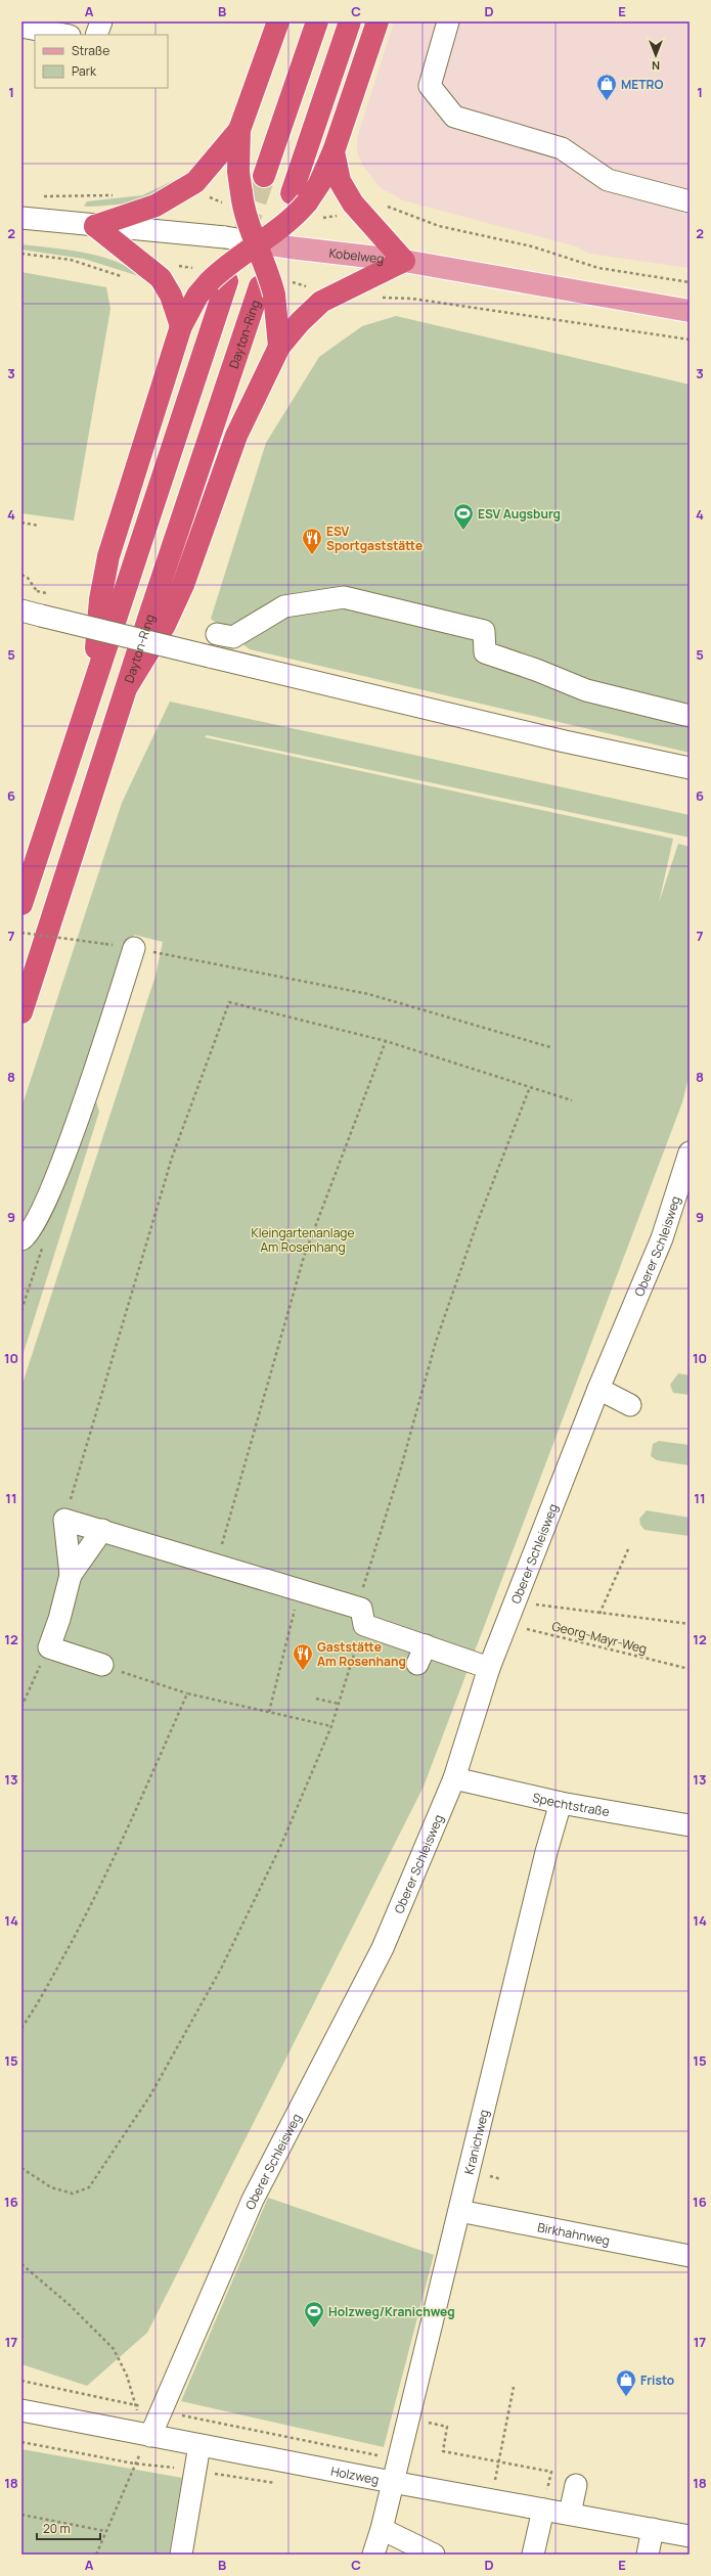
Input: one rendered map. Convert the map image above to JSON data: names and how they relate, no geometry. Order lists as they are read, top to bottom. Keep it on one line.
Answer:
{"streets":{"highway":["Dayton-Ring"],"main road":["Kobelweg"],"street":["Oberer Schleisweg","Spechtstraße","Kranichweg","Birkhahnweg","Holzweg"],"path":["Georg-Mayr-Weg"]},"crossings":[["Oberer Schleisweg","Georg-Mayr-Weg"],["Oberer Schleisweg","Spechtstraße"],["Oberer Schleisweg","Holzweg"],["Spechtstraße","Kranichweg"],["Kranichweg","Birkhahnweg"],["Kranichweg","Holzweg"]],"parks":["Kleingartenanlage Am Rosenhang"],"places":{"shop":["METRO","Fristo"],"sports":["ESV Augsburg","Holzweg/Kranichweg"],"restaurant":["ESV Sportgaststätte","Gaststätte Am Rosenhang"]},"legend":["Straße","Park"],"scale_bar":"20 m","north":"bottom","grid":{"columns":["A","B","C","D","E"],"rows":["1","2","3","4","5","6","7","8","9","10","11","12","13","14","15","16","17","18"]}}
